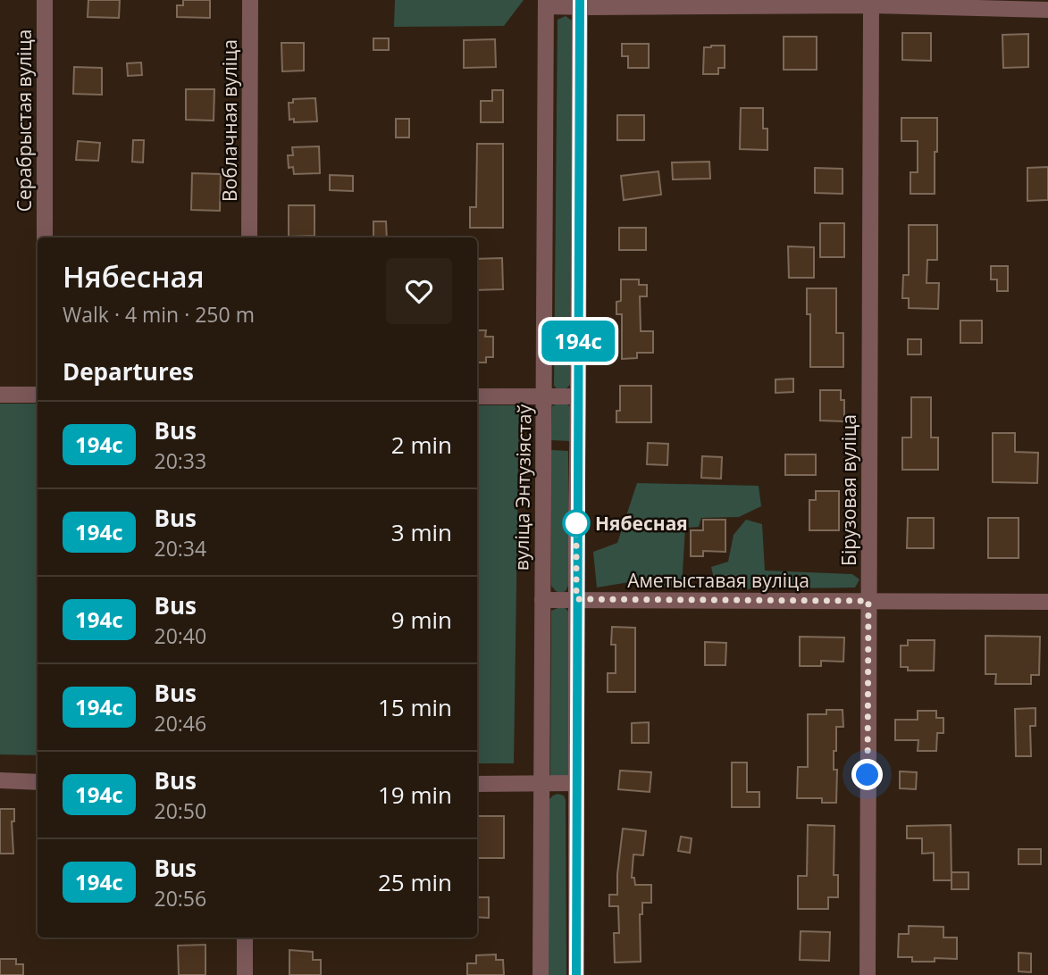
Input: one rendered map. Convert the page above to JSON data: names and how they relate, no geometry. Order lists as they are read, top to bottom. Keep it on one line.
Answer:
{"streets":{"street":["Серабрыстая вуліца","Воблачная вуліца","вуліца Энтузіястаў","Бірузовая вуліца","Аметыставая вуліца"]},"crossings":[["вуліца Энтузіястаў","Аметыставая вуліца"],["Бірузовая вуліца","Аметыставая вуліца"]],"places":["Нябесная"],"lines":["bus line 194с"],"page":{"on_map":"194с","heading":[["Нябесная","Walk · 4 min · 250 m"],"Departures"],"list":[{"mark":"194с","name":"Bus","note":"20:33","value":"2 min"},{"mark":"194с","name":"Bus","note":"20:34","value":"3 min"},{"mark":"194с","name":"Bus","note":"20:40","value":"9 min"},{"mark":"194с","name":"Bus","note":"20:46","value":"15 min"},{"mark":"194с","name":"Bus","note":"20:50","value":"19 min"},{"mark":"194с","name":"Bus","note":"20:56","value":"25 min"}]}}
